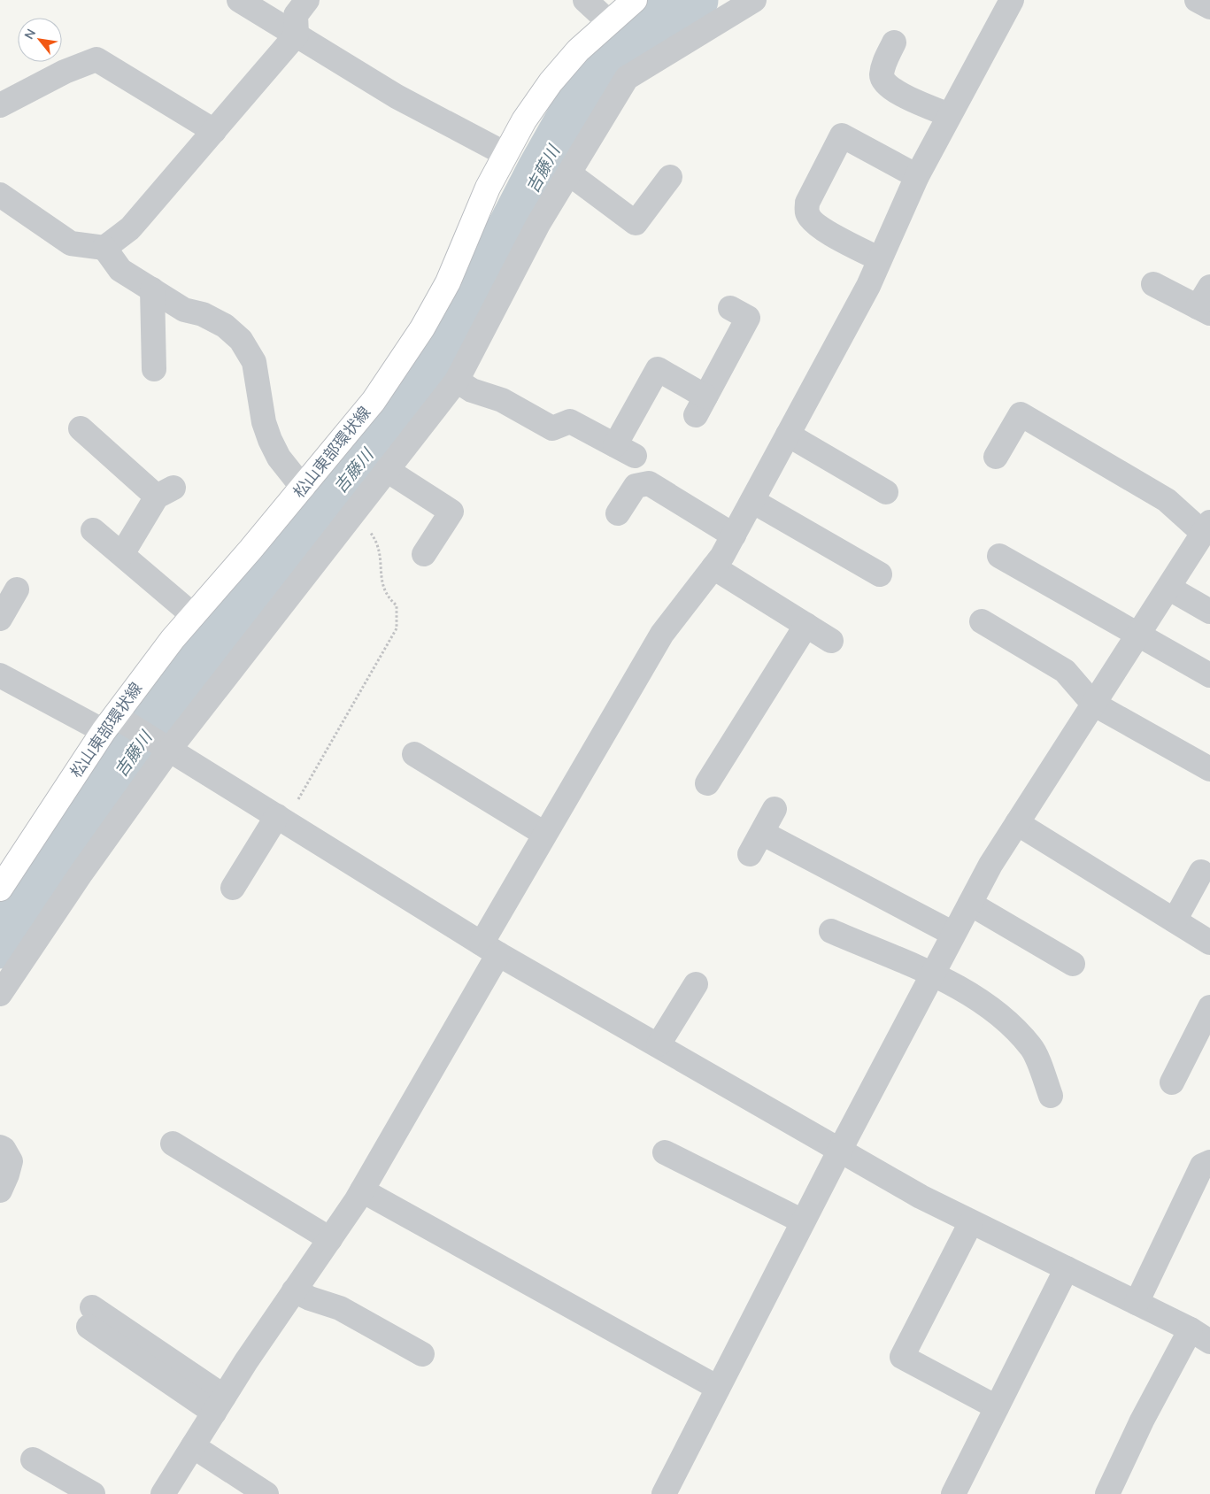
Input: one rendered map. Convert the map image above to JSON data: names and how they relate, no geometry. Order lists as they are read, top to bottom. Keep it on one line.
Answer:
{"streets":{"main road":["松山東部環状線"]},"water":["吉藤川"],"north":"top left"}
